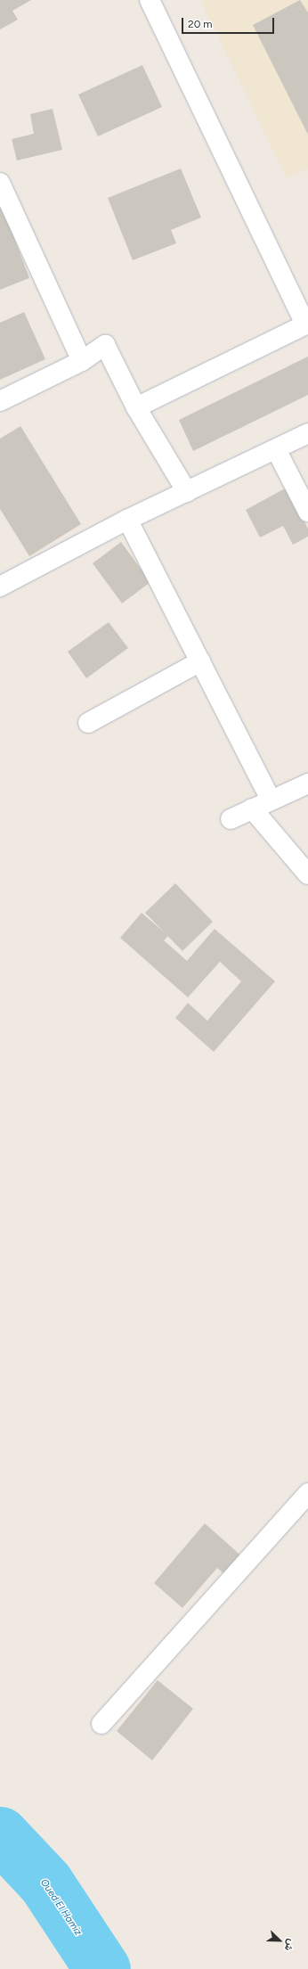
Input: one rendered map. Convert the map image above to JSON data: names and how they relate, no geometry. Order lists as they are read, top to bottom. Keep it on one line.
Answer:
{"water":["Oued El Hamiz"],"scale_bar":"20 m","north":"bottom right"}
